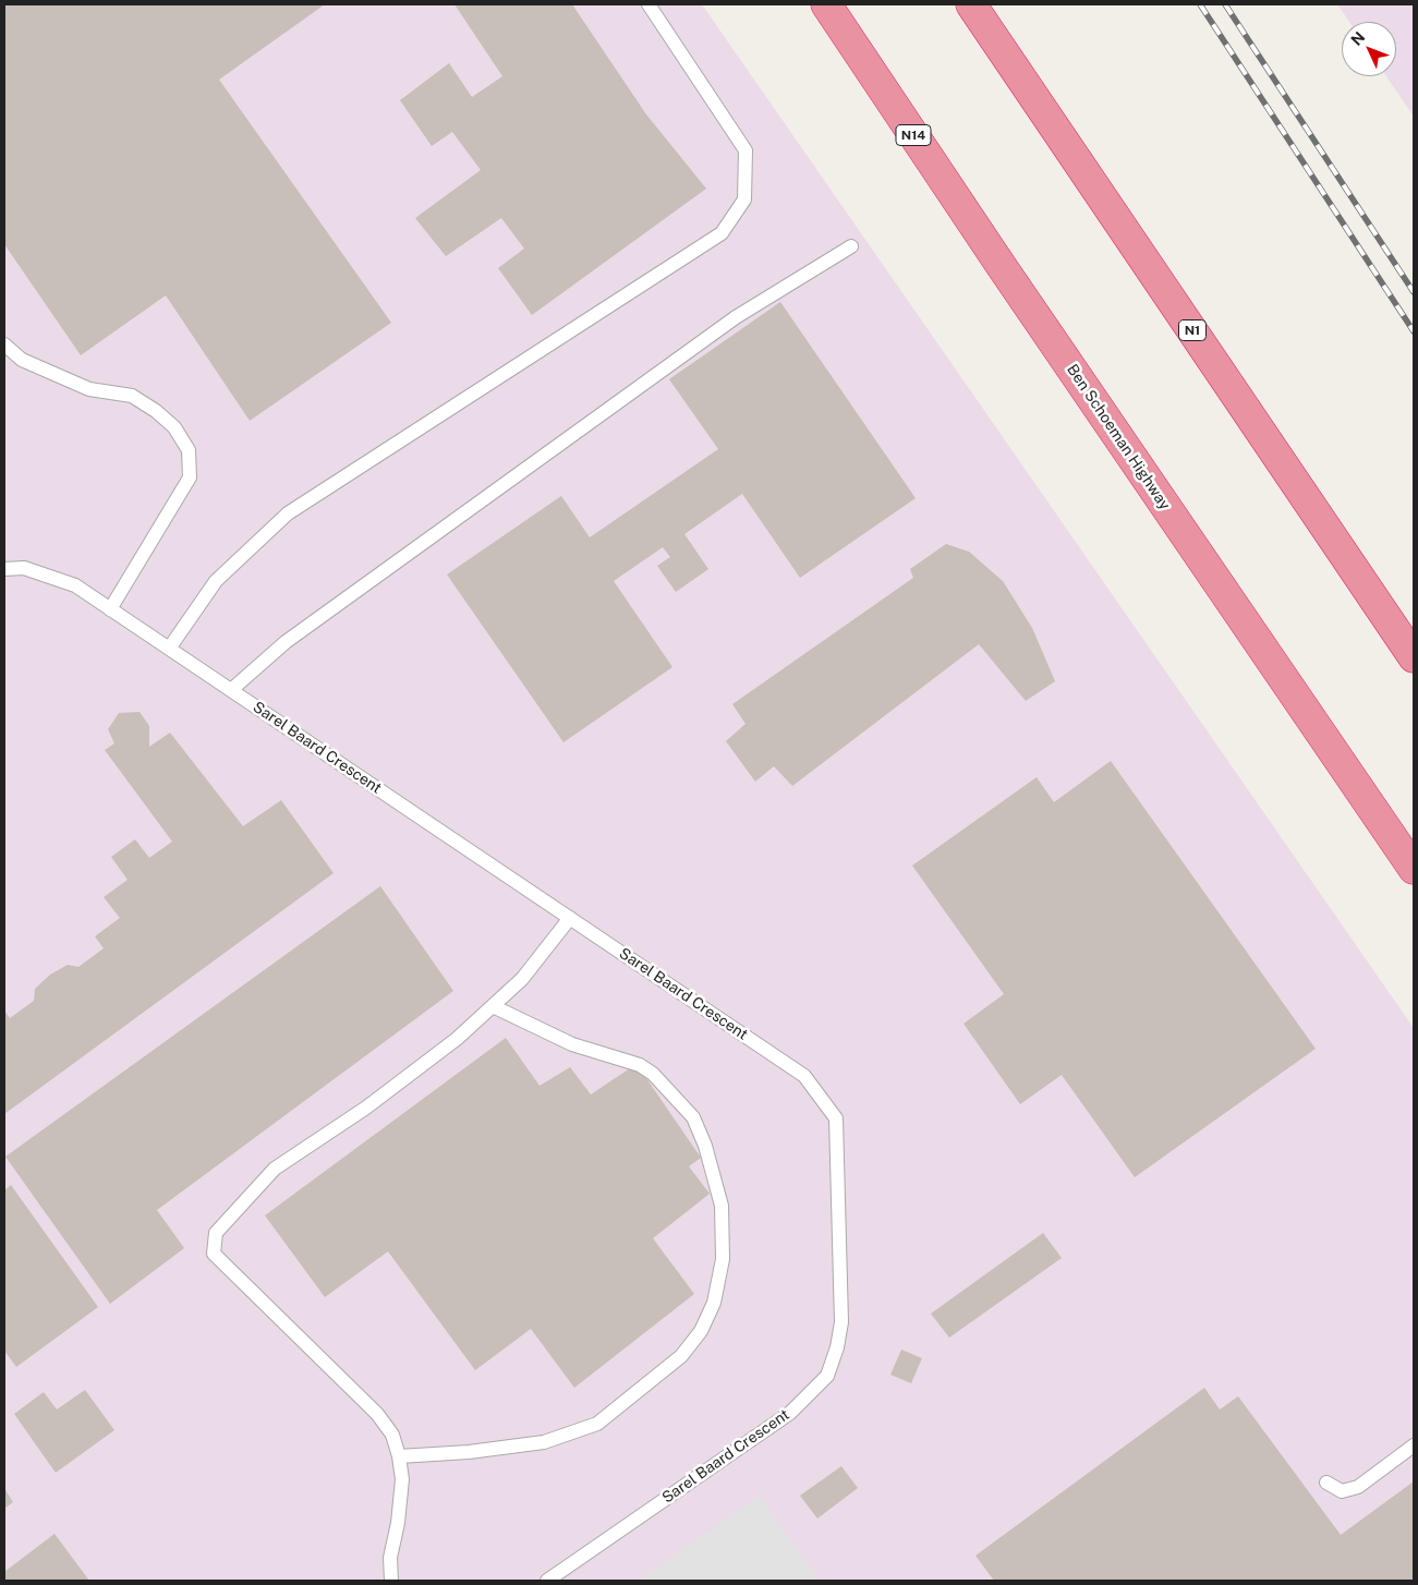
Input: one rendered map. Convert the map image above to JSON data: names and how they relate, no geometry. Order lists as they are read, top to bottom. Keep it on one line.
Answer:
{"streets":{"highway":["N14","N1","Ben Schoeman Highway"],"lane":["Sarel Baard Crescent"]},"north":"top left"}
